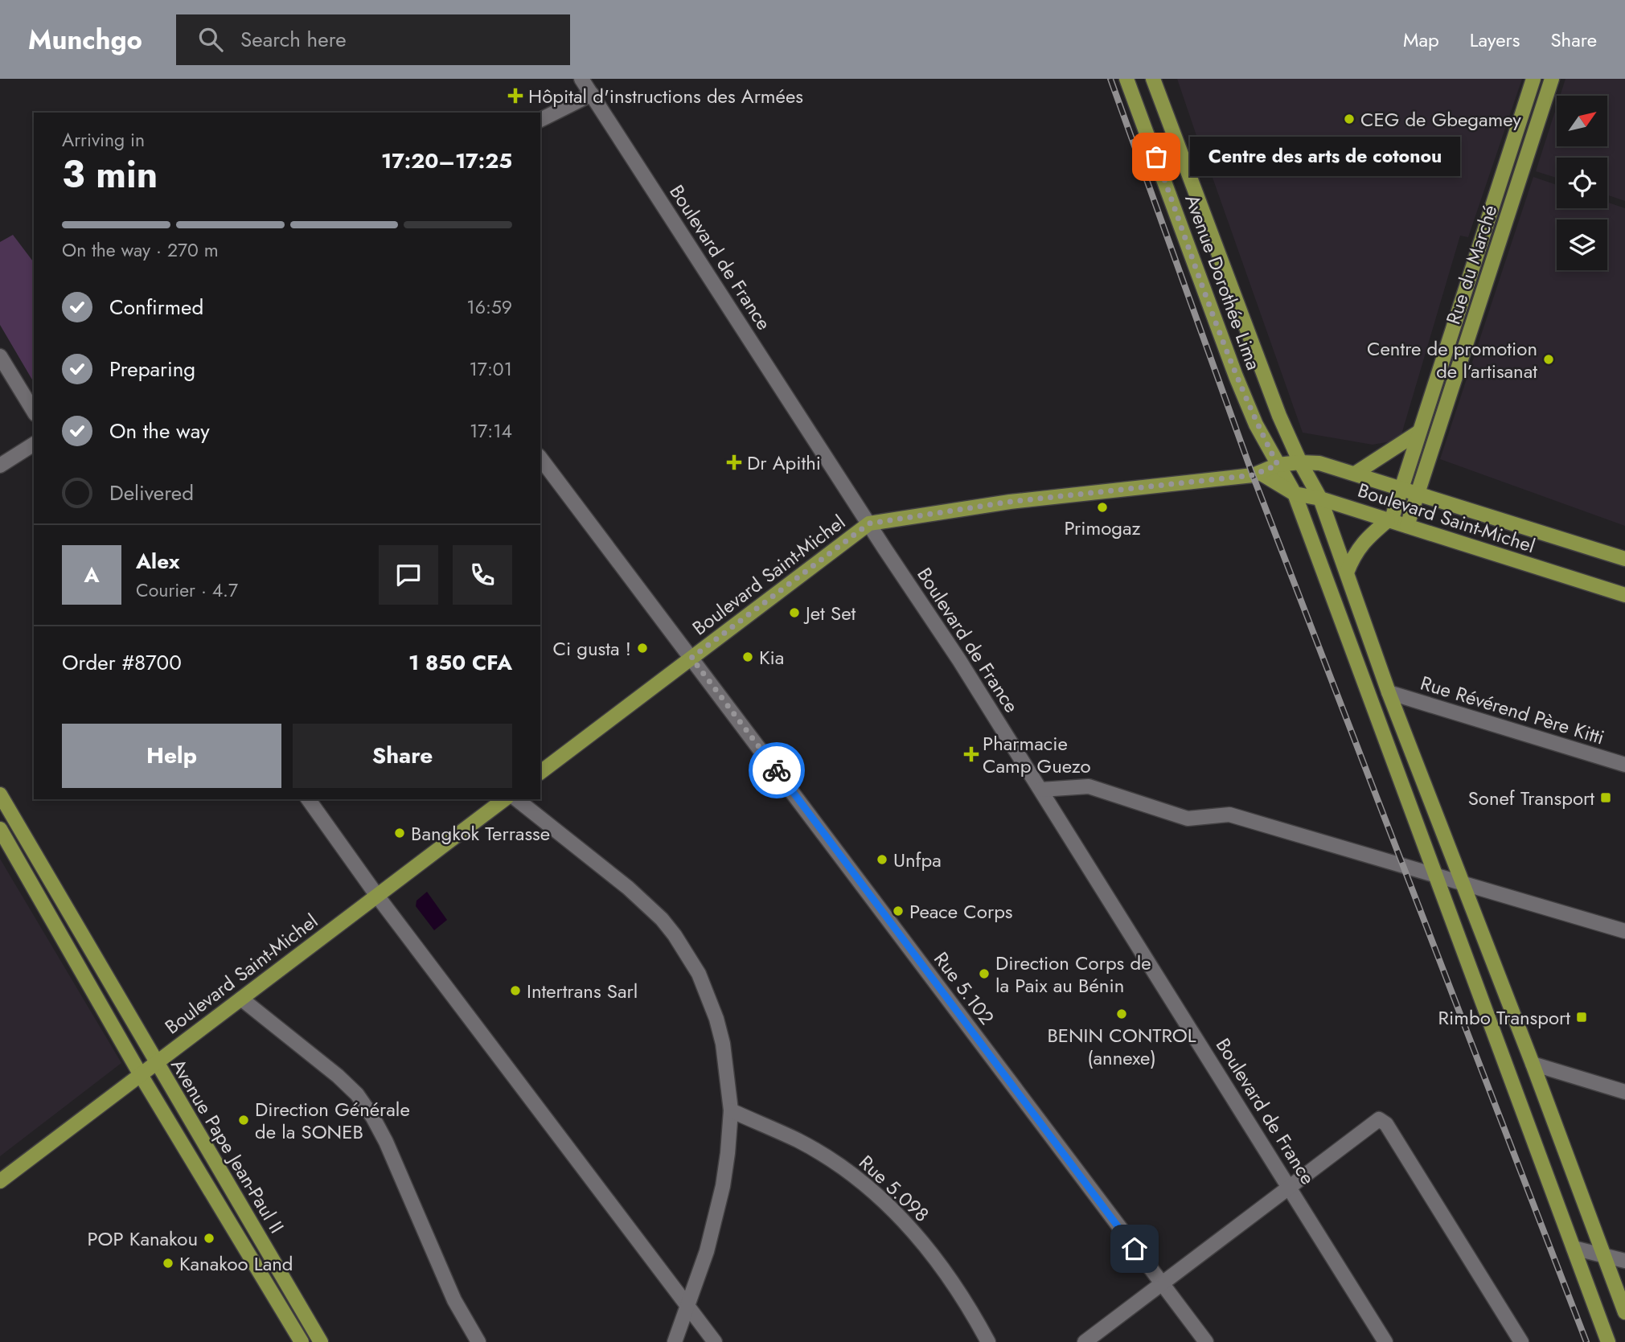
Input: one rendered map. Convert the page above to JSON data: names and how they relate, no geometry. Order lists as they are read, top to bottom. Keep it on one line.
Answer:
{"streets":{"main road":["Rue du Marché","Avenue Dorothée Lima","Boulevard Saint-Michel","Avenue Pape Jean-Paul II"],"street":["Boulevard de France","Rue Révérend Père Kitti","Rue 5.102","Rue 5.098"]},"crossings":[["Boulevard de France","Boulevard Saint-Michel"],["Rue du Marché","Boulevard Saint-Michel"],["Avenue Dorothée Lima","Boulevard Saint-Michel"],["Avenue Dorothée Lima","Rue Révérend Père Kitti"],["Boulevard Saint-Michel","Rue 5.102"],["Boulevard Saint-Michel","Avenue Pape Jean-Paul II"]],"places":{"health":["Hôpital d'instructions des Armées","Dr Apithi","Pharmacie Camp Guezo"],"other":["CEG de Gbegamey","Centre des arts de cotonou","Centre de promotion de l’artisanat","Primogaz","Jet Set","Ci gusta !","Kia","Bangkok Terrasse","Unfpa","Peace Corps","Direction Corps de la Paix au Bénin","Intertrans Sarl","BENIN CONTROL (annexe)","Direction Générale de la SONEB","POP Kanakou","Kanakoo Land"],"transit":["Sonef Transport","Rimbo Transport"]},"north":"top right","page":{"header":"Munchgo","search":"Search here","nav":["Map","Layers","Share"],"heading":["3 min","Arriving in","17:20–17:25"],"panel":["Alex","Courier · 4.7","Order #8700","1 850 CFA"],"bubble":"Centre des arts de cotonou","bar":"On the way · 270 m","list":[["Confirmed","16:59"],["Preparing","17:01"],["On the way","17:14"],"Delivered"],"round":"A","buttons":["Help","Share"]}}
